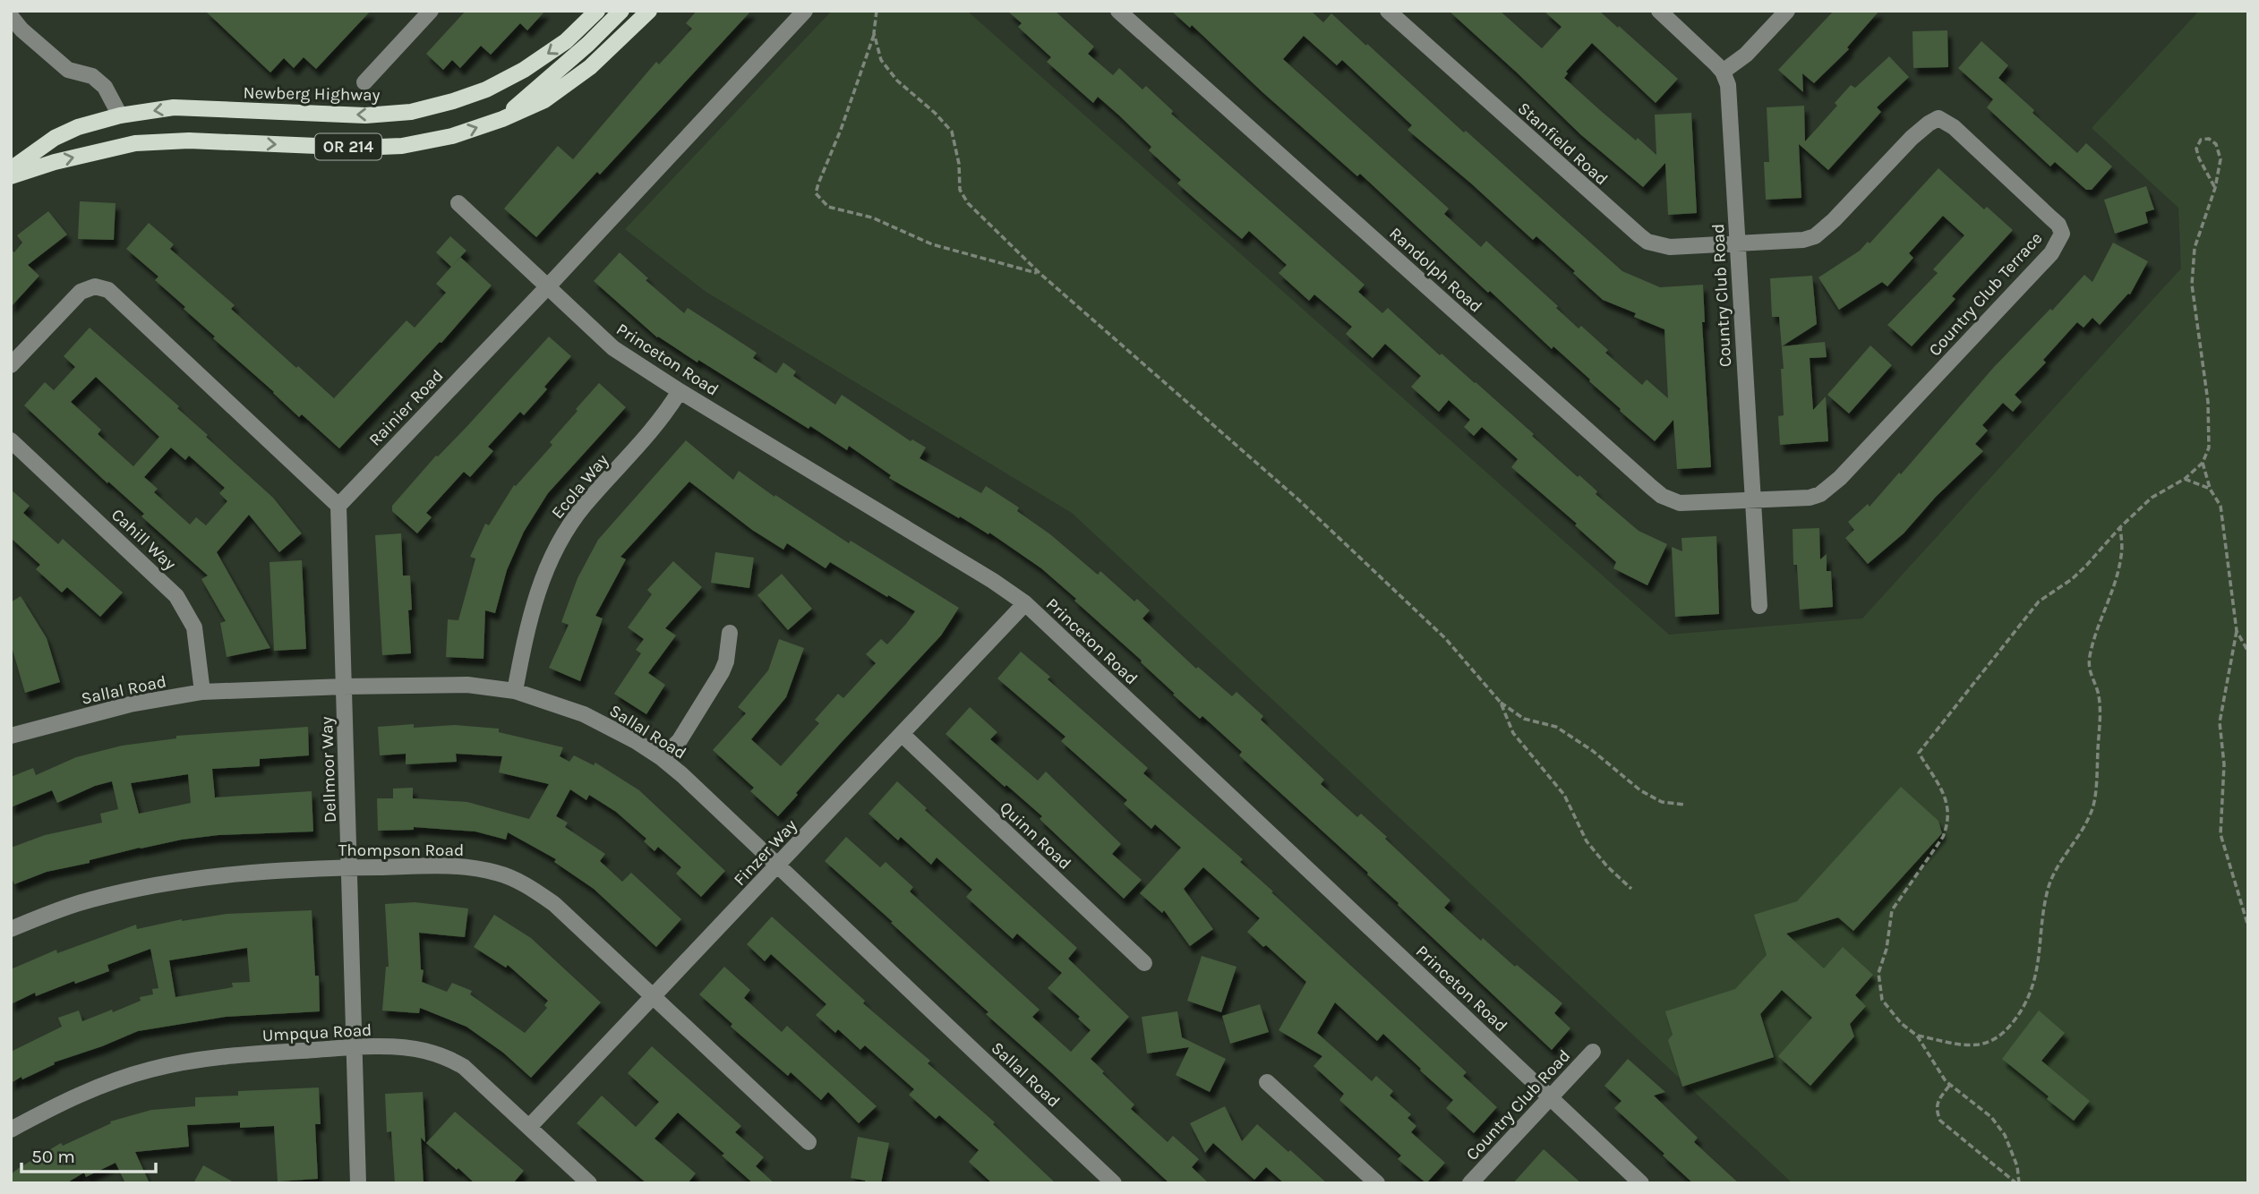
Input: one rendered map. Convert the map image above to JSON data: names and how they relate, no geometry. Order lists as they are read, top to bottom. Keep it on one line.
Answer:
{"streets":{"main road":["Newberg Highway","OR 214"],"street":["Stanfield Road","Randolph Road","Country Club Terrace","Country Club Road","Princeton Road","Rainier Road","Ecola Way","Cahill Way","Sallal Road","Dellmoor Way","Quinn Road","Thompson Road","Finzer Way","Umpqua Road"]},"crossings":[["Stanfield Road","Country Club Terrace"],["Stanfield Road","Country Club Road"],["Randolph Road","Country Club Terrace"],["Randolph Road","Country Club Road"],["Country Club Terrace","Country Club Road"],["Country Club Road","Princeton Road"],["Princeton Road","Rainier Road"],["Princeton Road","Ecola Way"],["Princeton Road","Finzer Way"],["Rainier Road","Dellmoor Way"],["Ecola Way","Sallal Road"],["Cahill Way","Sallal Road"],["Sallal Road","Dellmoor Way"],["Sallal Road","Finzer Way"],["Dellmoor Way","Thompson Road"],["Dellmoor Way","Umpqua Road"],["Quinn Road","Finzer Way"],["Thompson Road","Finzer Way"],["Finzer Way","Umpqua Road"]],"scale_bar":"50 m"}
